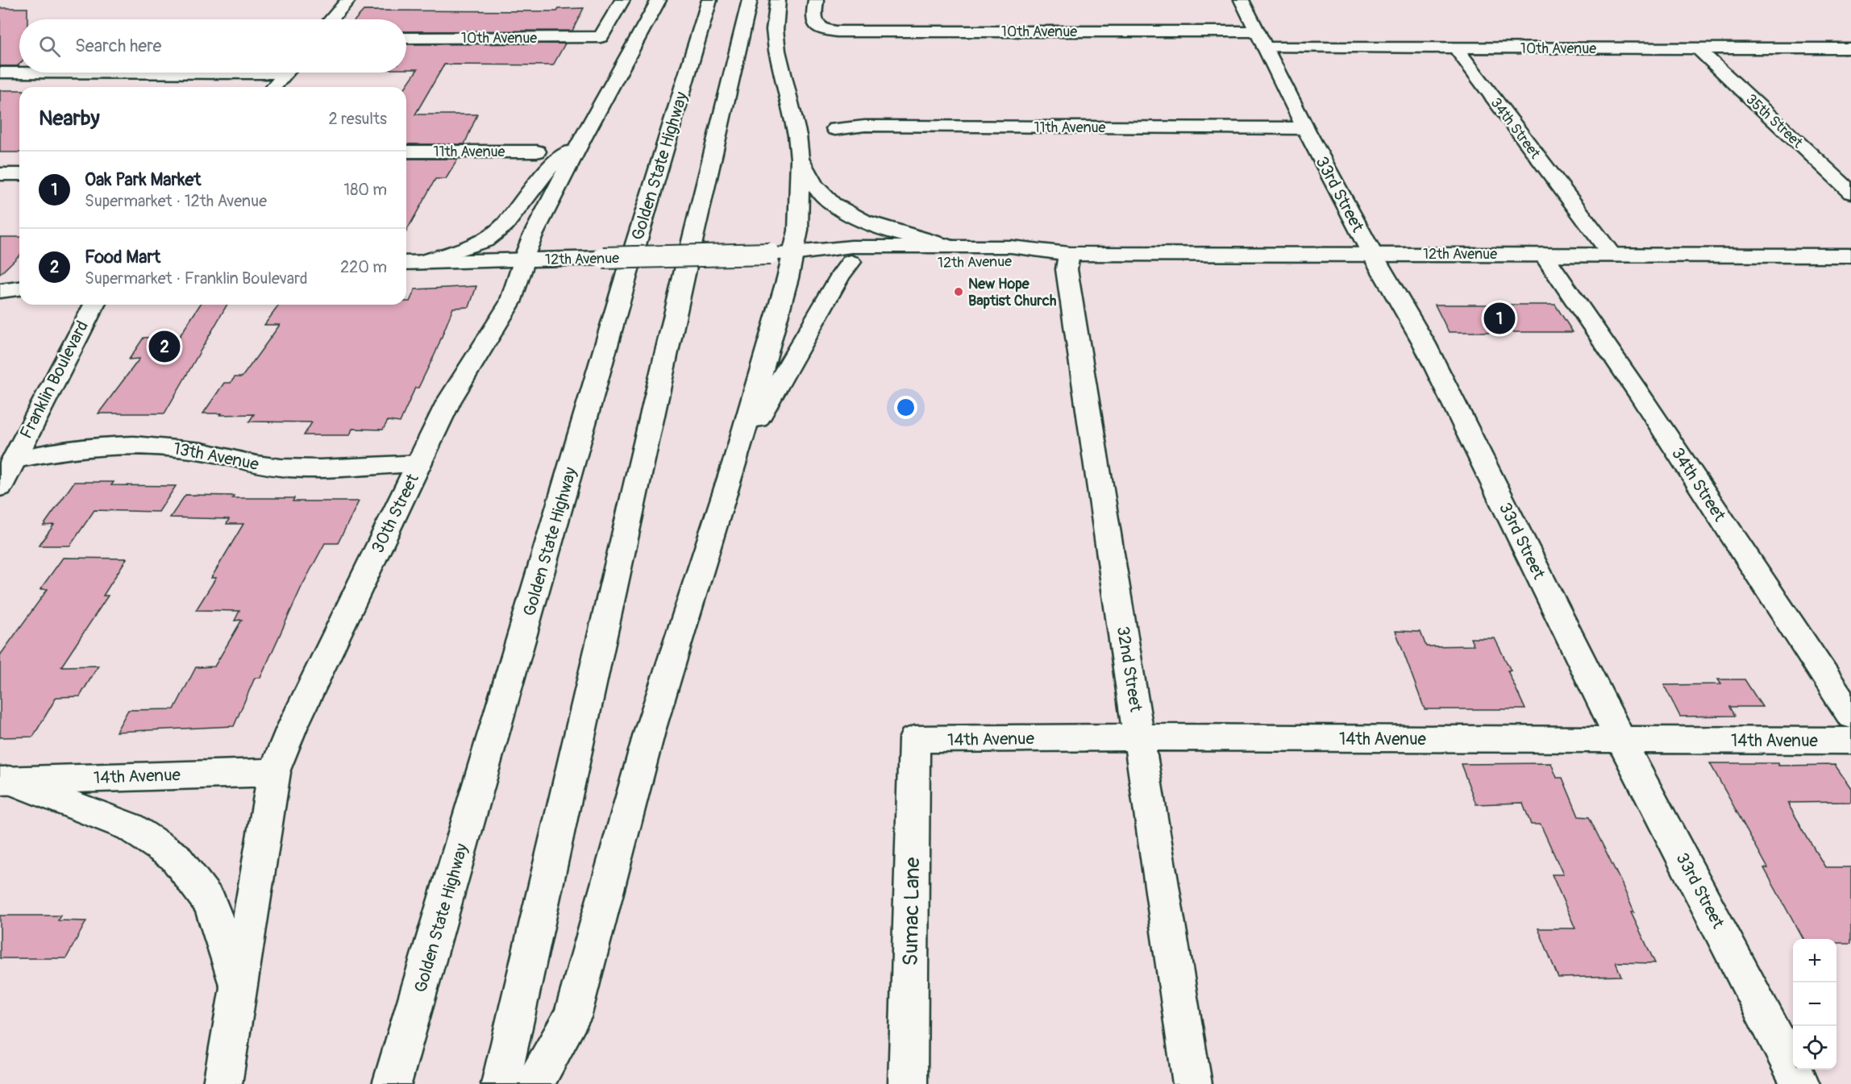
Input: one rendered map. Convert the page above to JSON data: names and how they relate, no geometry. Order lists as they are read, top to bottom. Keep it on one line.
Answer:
{"streets":{"main road":["10th Avenue","35th Street","11th Avenue","34th Street","Golden State Highway","33rd Street","12th Avenue","Franklin Boulevard","13th Avenue","30th Street","32nd Street","14th Avenue","Sumac Lane"]},"crossings":[["10th Avenue","35th Street"],["10th Avenue","34th Street"],["10th Avenue","33rd Street"],["11th Avenue","33rd Street"],["34th Street","12th Avenue"],["33rd Street","12th Avenue"],["33rd Street","14th Avenue"],["12th Avenue","30th Street"],["12th Avenue","32nd Street"],["Franklin Boulevard","13th Avenue"],["13th Avenue","30th Street"],["30th Street","14th Avenue"],["32nd Street","14th Avenue"],["14th Avenue","Sumac Lane"]],"places":["New Hope Baptist Church"],"page":{"search":"Search here","heading":["Nearby","2 results"],"list":[{"mark":"1","name":"Oak Park Market","note":"Supermarket · 12th Avenue","value":"180 m"},{"mark":"2","name":"Food Mart","note":"Supermarket · Franklin Boulevard","value":"220 m"}],"pins":["1","2"],"map_buttons":["+","−"]}}
